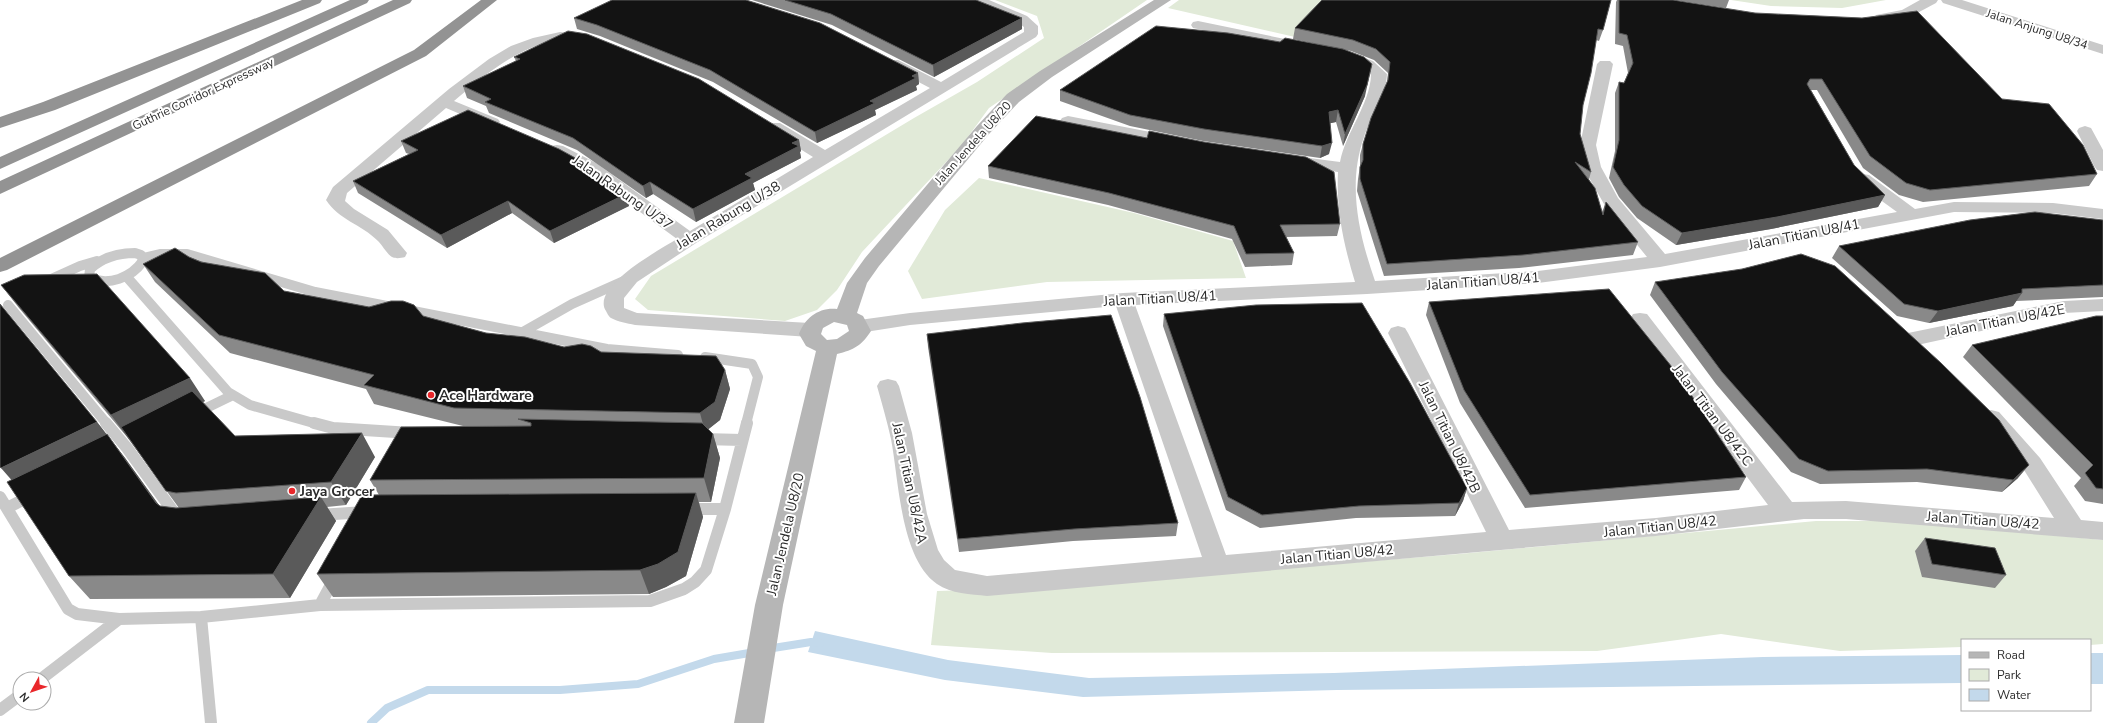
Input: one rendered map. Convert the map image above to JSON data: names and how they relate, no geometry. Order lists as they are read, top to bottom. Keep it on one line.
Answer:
{"streets":{"highway":["Guthrie Corridor Expressway"],"street":["Jalan Anjung U8/34","Jalan Jendela U8/20","Jalan Rabung U/37","Jalan Rabung U/38","Jalan Titian U8/41","Jalan Titian U8/42E","Jalan Titian U8/42C","Jalan Titian U8/42B","Jalan Titian U8/42A","Jalan Titian U8/42"]},"crossings":[["Jalan Jendela U8/20","Jalan Rabung U/38"],["Jalan Jendela U8/20","Jalan Titian U8/41"],["Jalan Rabung U/37","Jalan Rabung U/38"],["Jalan Rabung U/38","Jalan Titian U8/41"],["Jalan Titian U8/42C","Jalan Titian U8/42"],["Jalan Titian U8/42B","Jalan Titian U8/42"],["Jalan Titian U8/42A","Jalan Titian U8/42"]],"places":["Ace Hardware","Jaya Grocer"],"legend":["Road","Park","Water"],"north":"bottom left"}
